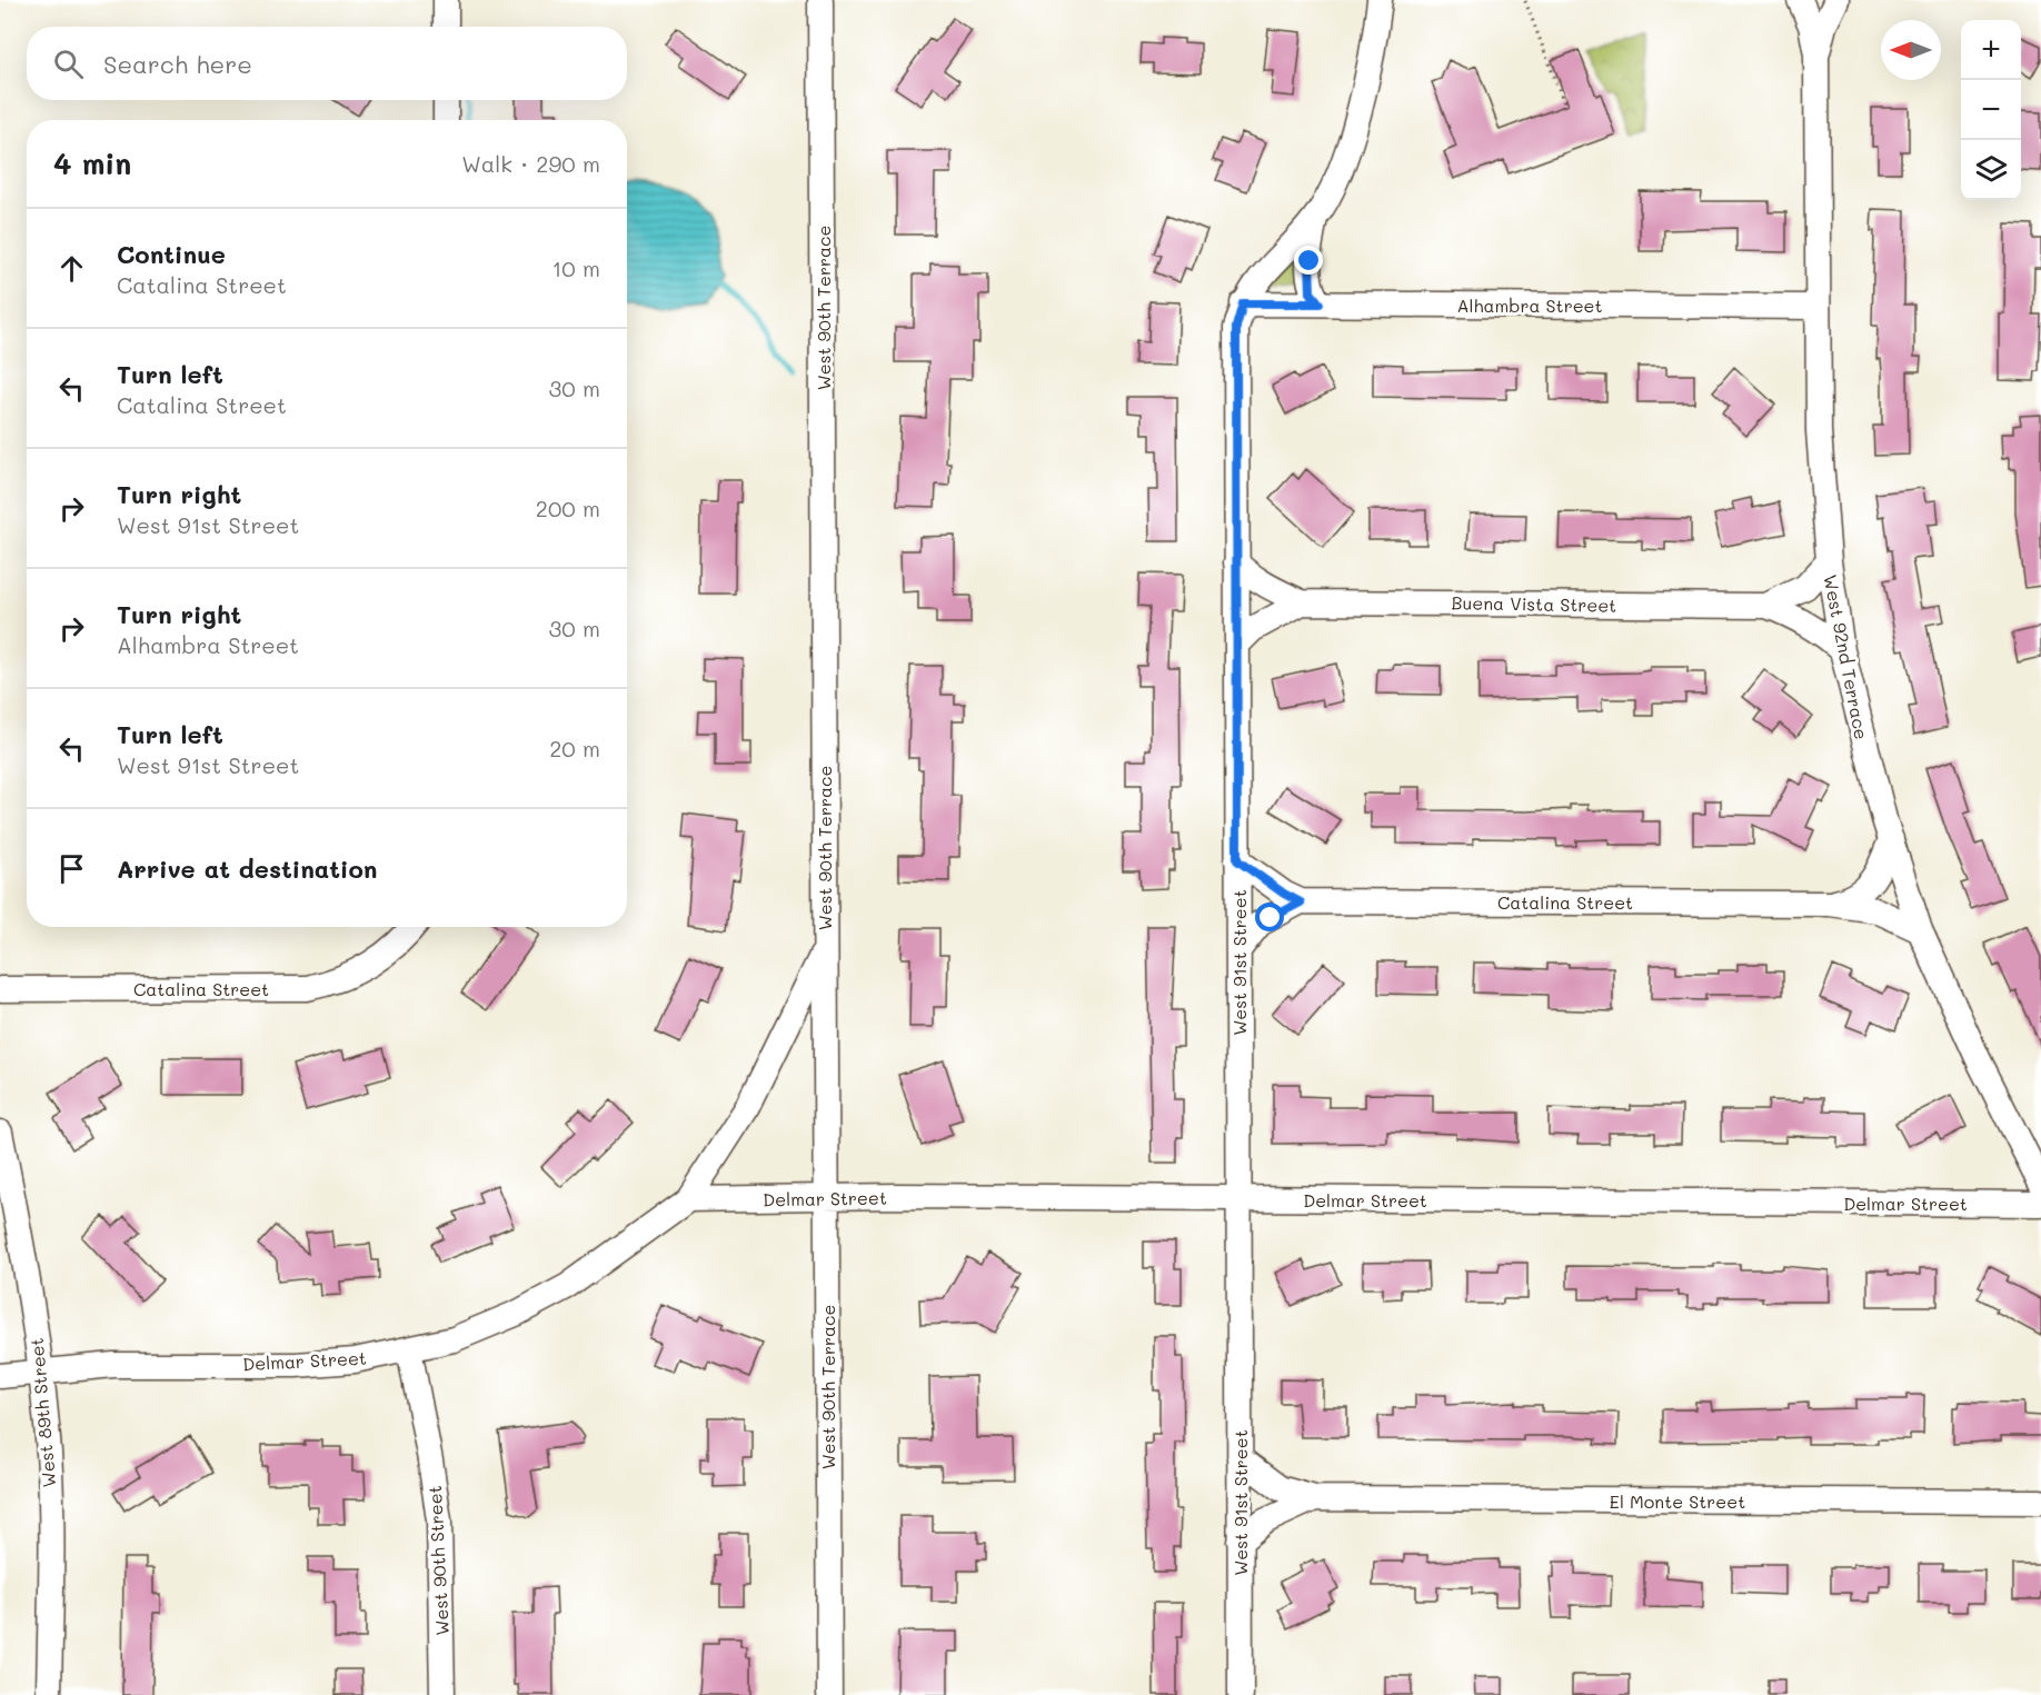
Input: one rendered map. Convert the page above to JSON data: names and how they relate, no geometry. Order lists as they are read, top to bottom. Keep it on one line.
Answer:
{"streets":{"street":["Alhambra Street","West 90th Terrace","Buena Vista Street","West 92nd Terrace","Catalina Street","West 91st Street","Delmar Street","West 89th Street","El Monte Street","West 90th Street"]},"crossings":[["Alhambra Street","West 92nd Terrace"],["Alhambra Street","West 91st Street"],["West 90th Terrace","Delmar Street"],["Buena Vista Street","West 92nd Terrace"],["Buena Vista Street","West 91st Street"],["West 92nd Terrace","Catalina Street"],["Catalina Street","West 91st Street"],["West 91st Street","Delmar Street"],["West 91st Street","El Monte Street"],["Delmar Street","West 89th Street"],["Delmar Street","West 90th Street"]],"north":"left","page":{"map_buttons":["+","−"],"search":"Search here","heading":["4 min","Walk · 290 m"],"list":[["Continue","Catalina Street","10 m"],["Turn left","Catalina Street","30 m"],["Turn right","West 91st Street","200 m"],["Turn right","Alhambra Street","30 m"],["Turn left","West 91st Street","20 m"],"Arrive at destination"]}}
